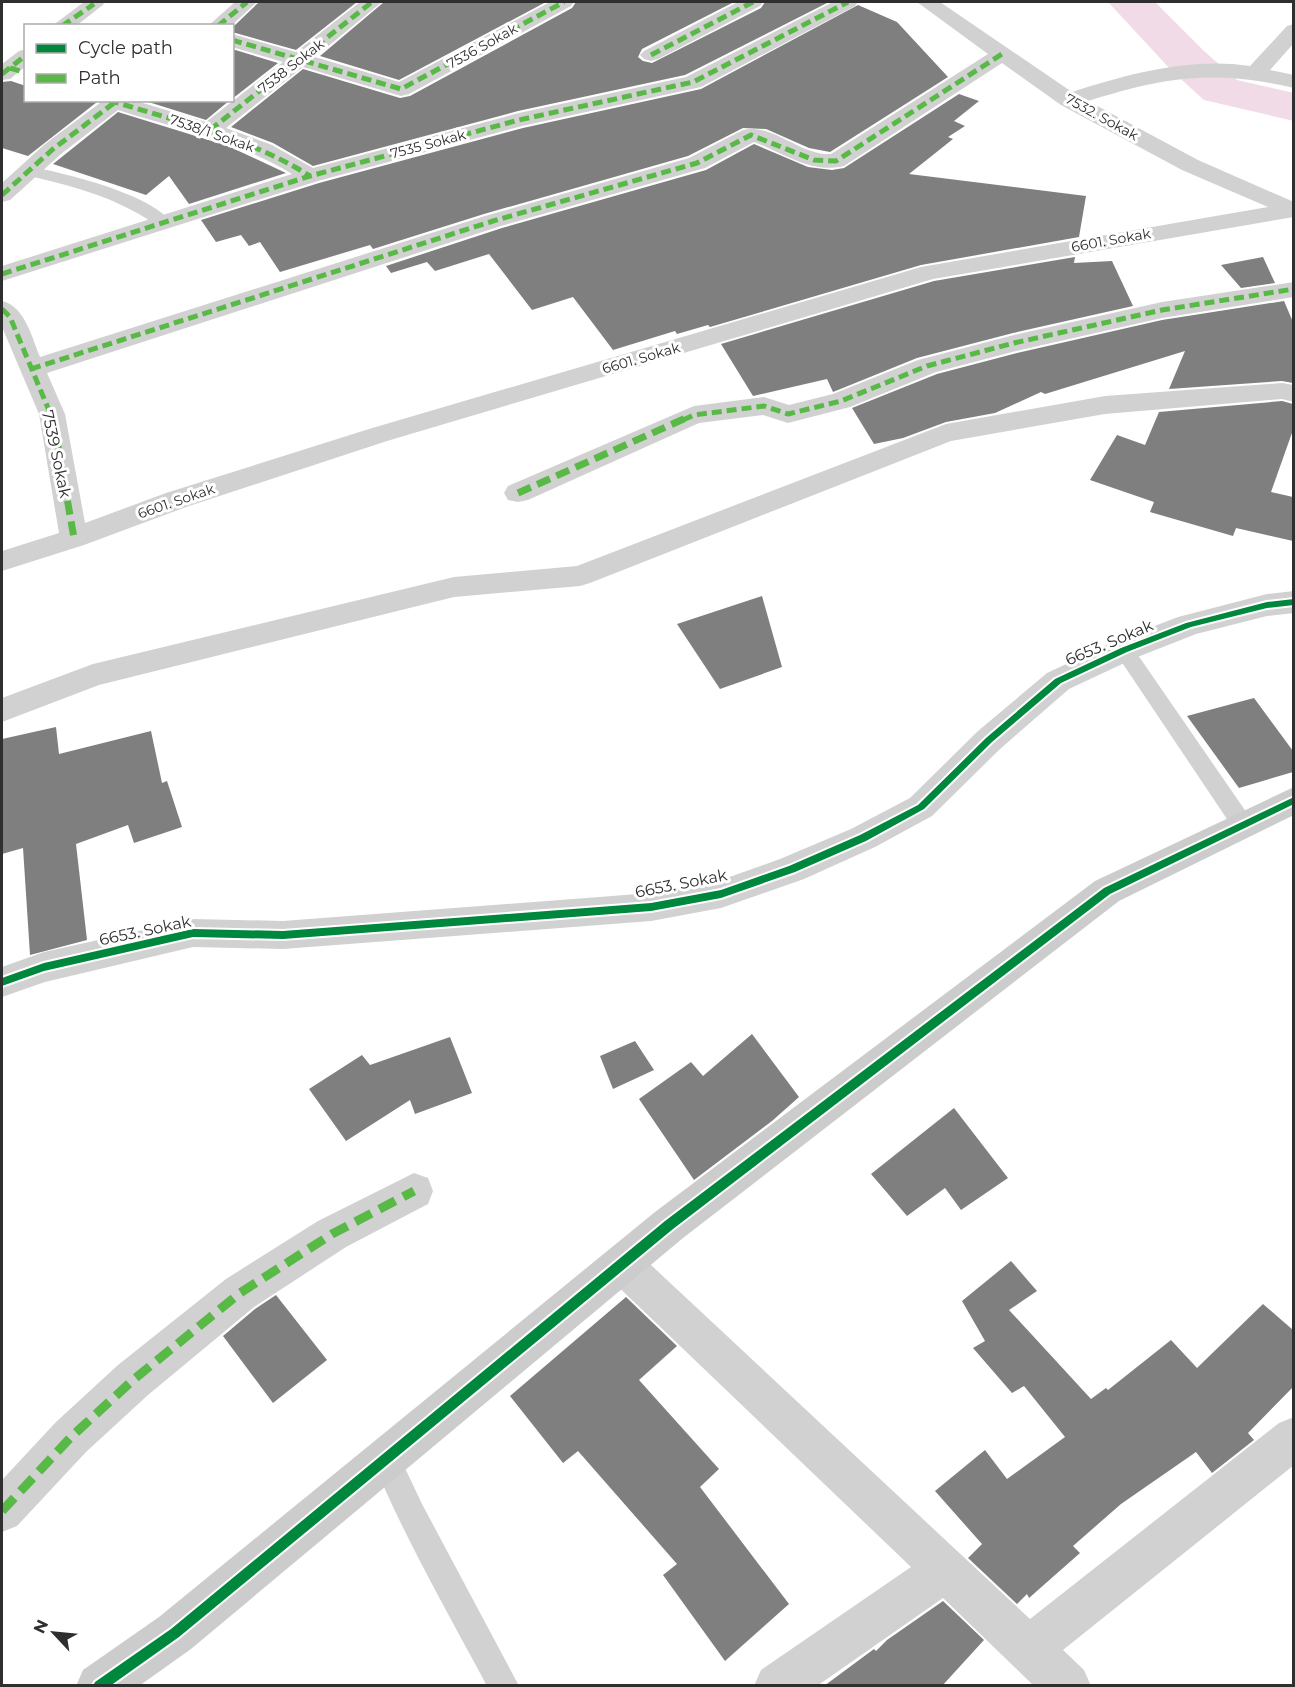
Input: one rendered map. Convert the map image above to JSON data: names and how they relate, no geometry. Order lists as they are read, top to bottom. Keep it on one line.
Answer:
{"streets":{"street":["7536 Sokak","7538 Sokak","7532. Sokak","7538/1 Sokak","7535 Sokak","6601. Sokak","7539 Sokak","6653. Sokak"]},"crossings":[["7536 Sokak","7538 Sokak"],["7538 Sokak","7538/1 Sokak"],["7532. Sokak","6601. Sokak"],["7538/1 Sokak","7535 Sokak"],["6601. Sokak","7539 Sokak"]],"legend":["Cycle path","Path"],"north":"top left"}
